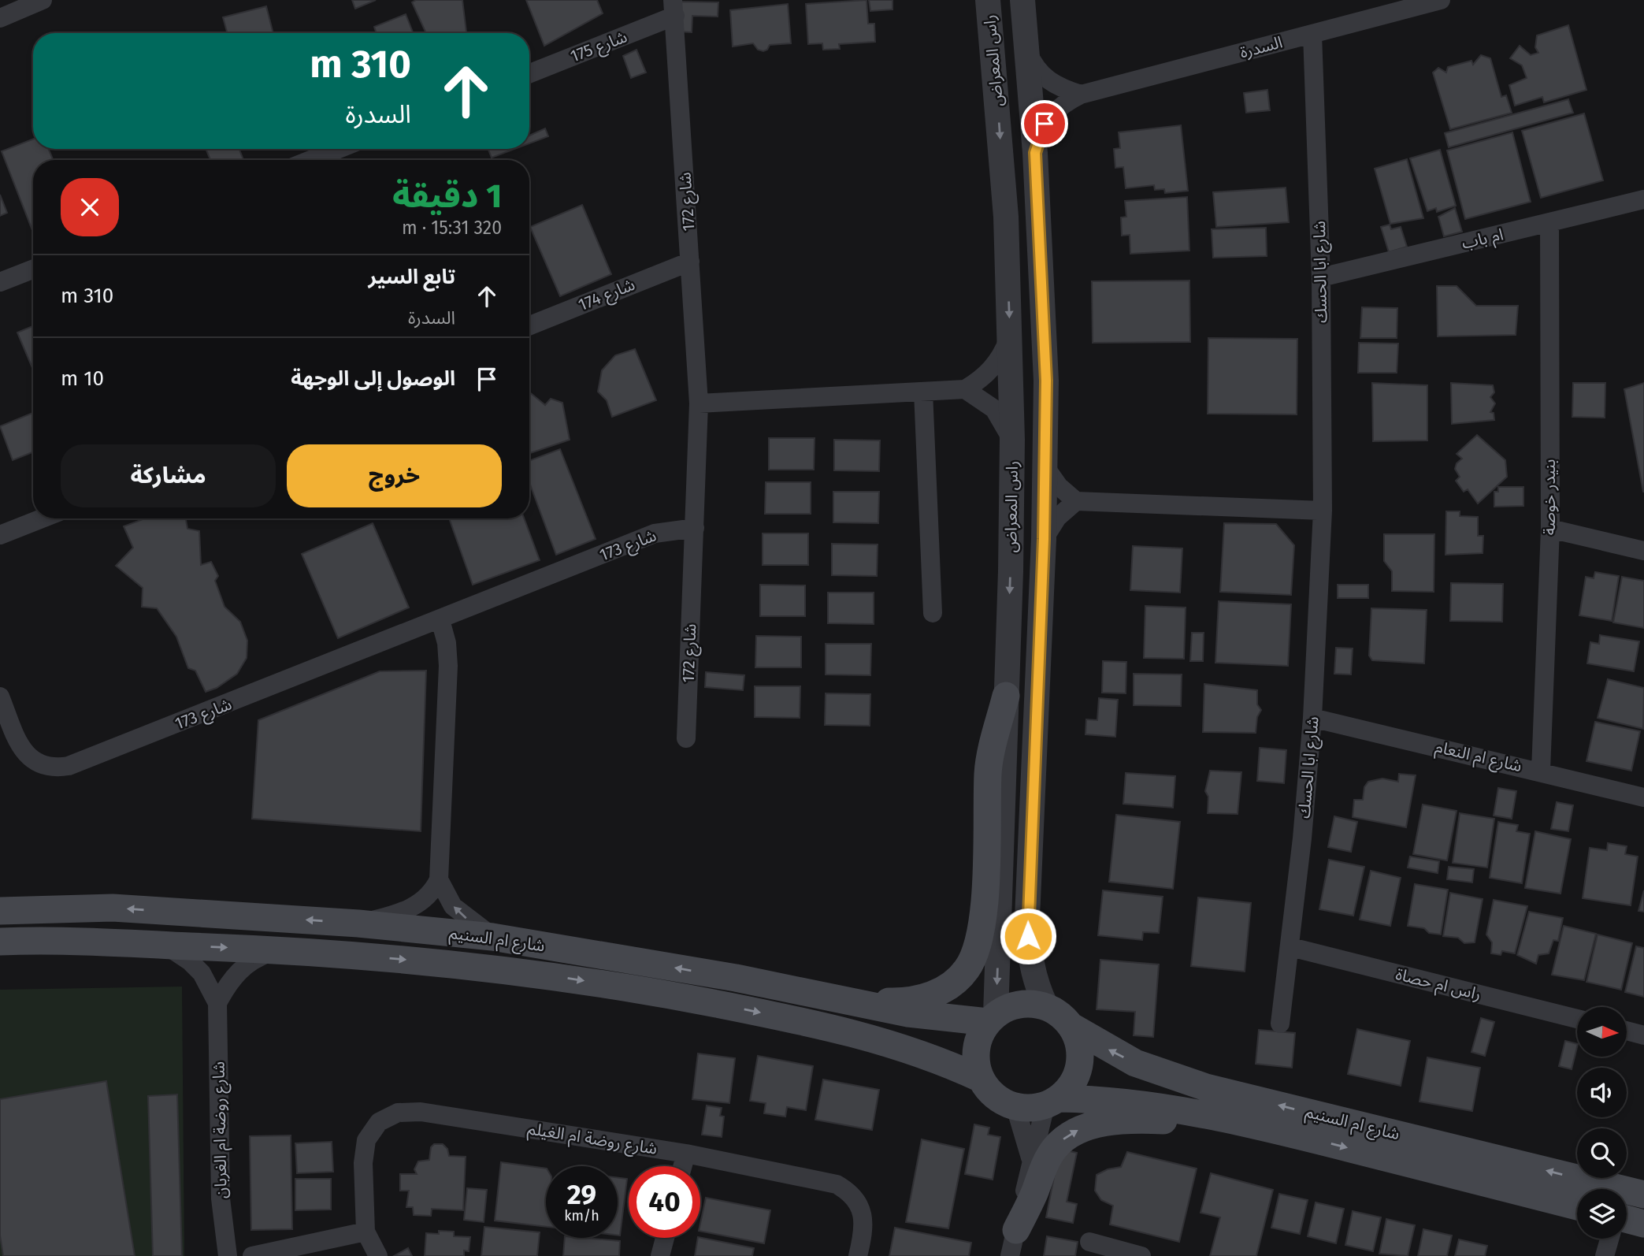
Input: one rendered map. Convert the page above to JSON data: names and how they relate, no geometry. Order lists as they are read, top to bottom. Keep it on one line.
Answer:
{"streets":{"main road":["شارع ام السنيم"],"street":["شارع 175","السدرة","راس المعراض","شارع 172","ام باب","شارع ابا الحسك","شارع 174","بنيدر خوصة","شارع 173","شارع ام النعام","راس ام حصاة","شارع روضة ام الغربان","شارع روضة ام الغيلم"]},"crossings":[["شارع 175","شارع 172"],["السدرة","راس المعراض"],["السدرة","شارع ابا الحسك"],["راس المعراض","شارع ام السنيم"],["شارع 172","شارع 174"],["شارع 172","شارع 173"],["ام باب","شارع ابا الحسك"],["ام باب","بنيدر خوصة"],["شارع ابا الحسك","شارع ام النعام"],["شارع ابا الحسك","راس ام حصاة"],["بنيدر خوصة","شارع ام النعام"],["شارع ام السنيم","شارع روضة ام الغربان"]],"north":"right","page":{"turn":["310 m","السدرة"],"heading":["1 دقيقة","320 m · 15:31"],"list":[{"name":"تابع السير","note":"السدرة","value":"310 m"},{"name":"الوصول إلى الوجهة","value":"10 m"}],"buttons":["خروج","مشاركة"],"speed":"29 km/h","limit":"40"}}
